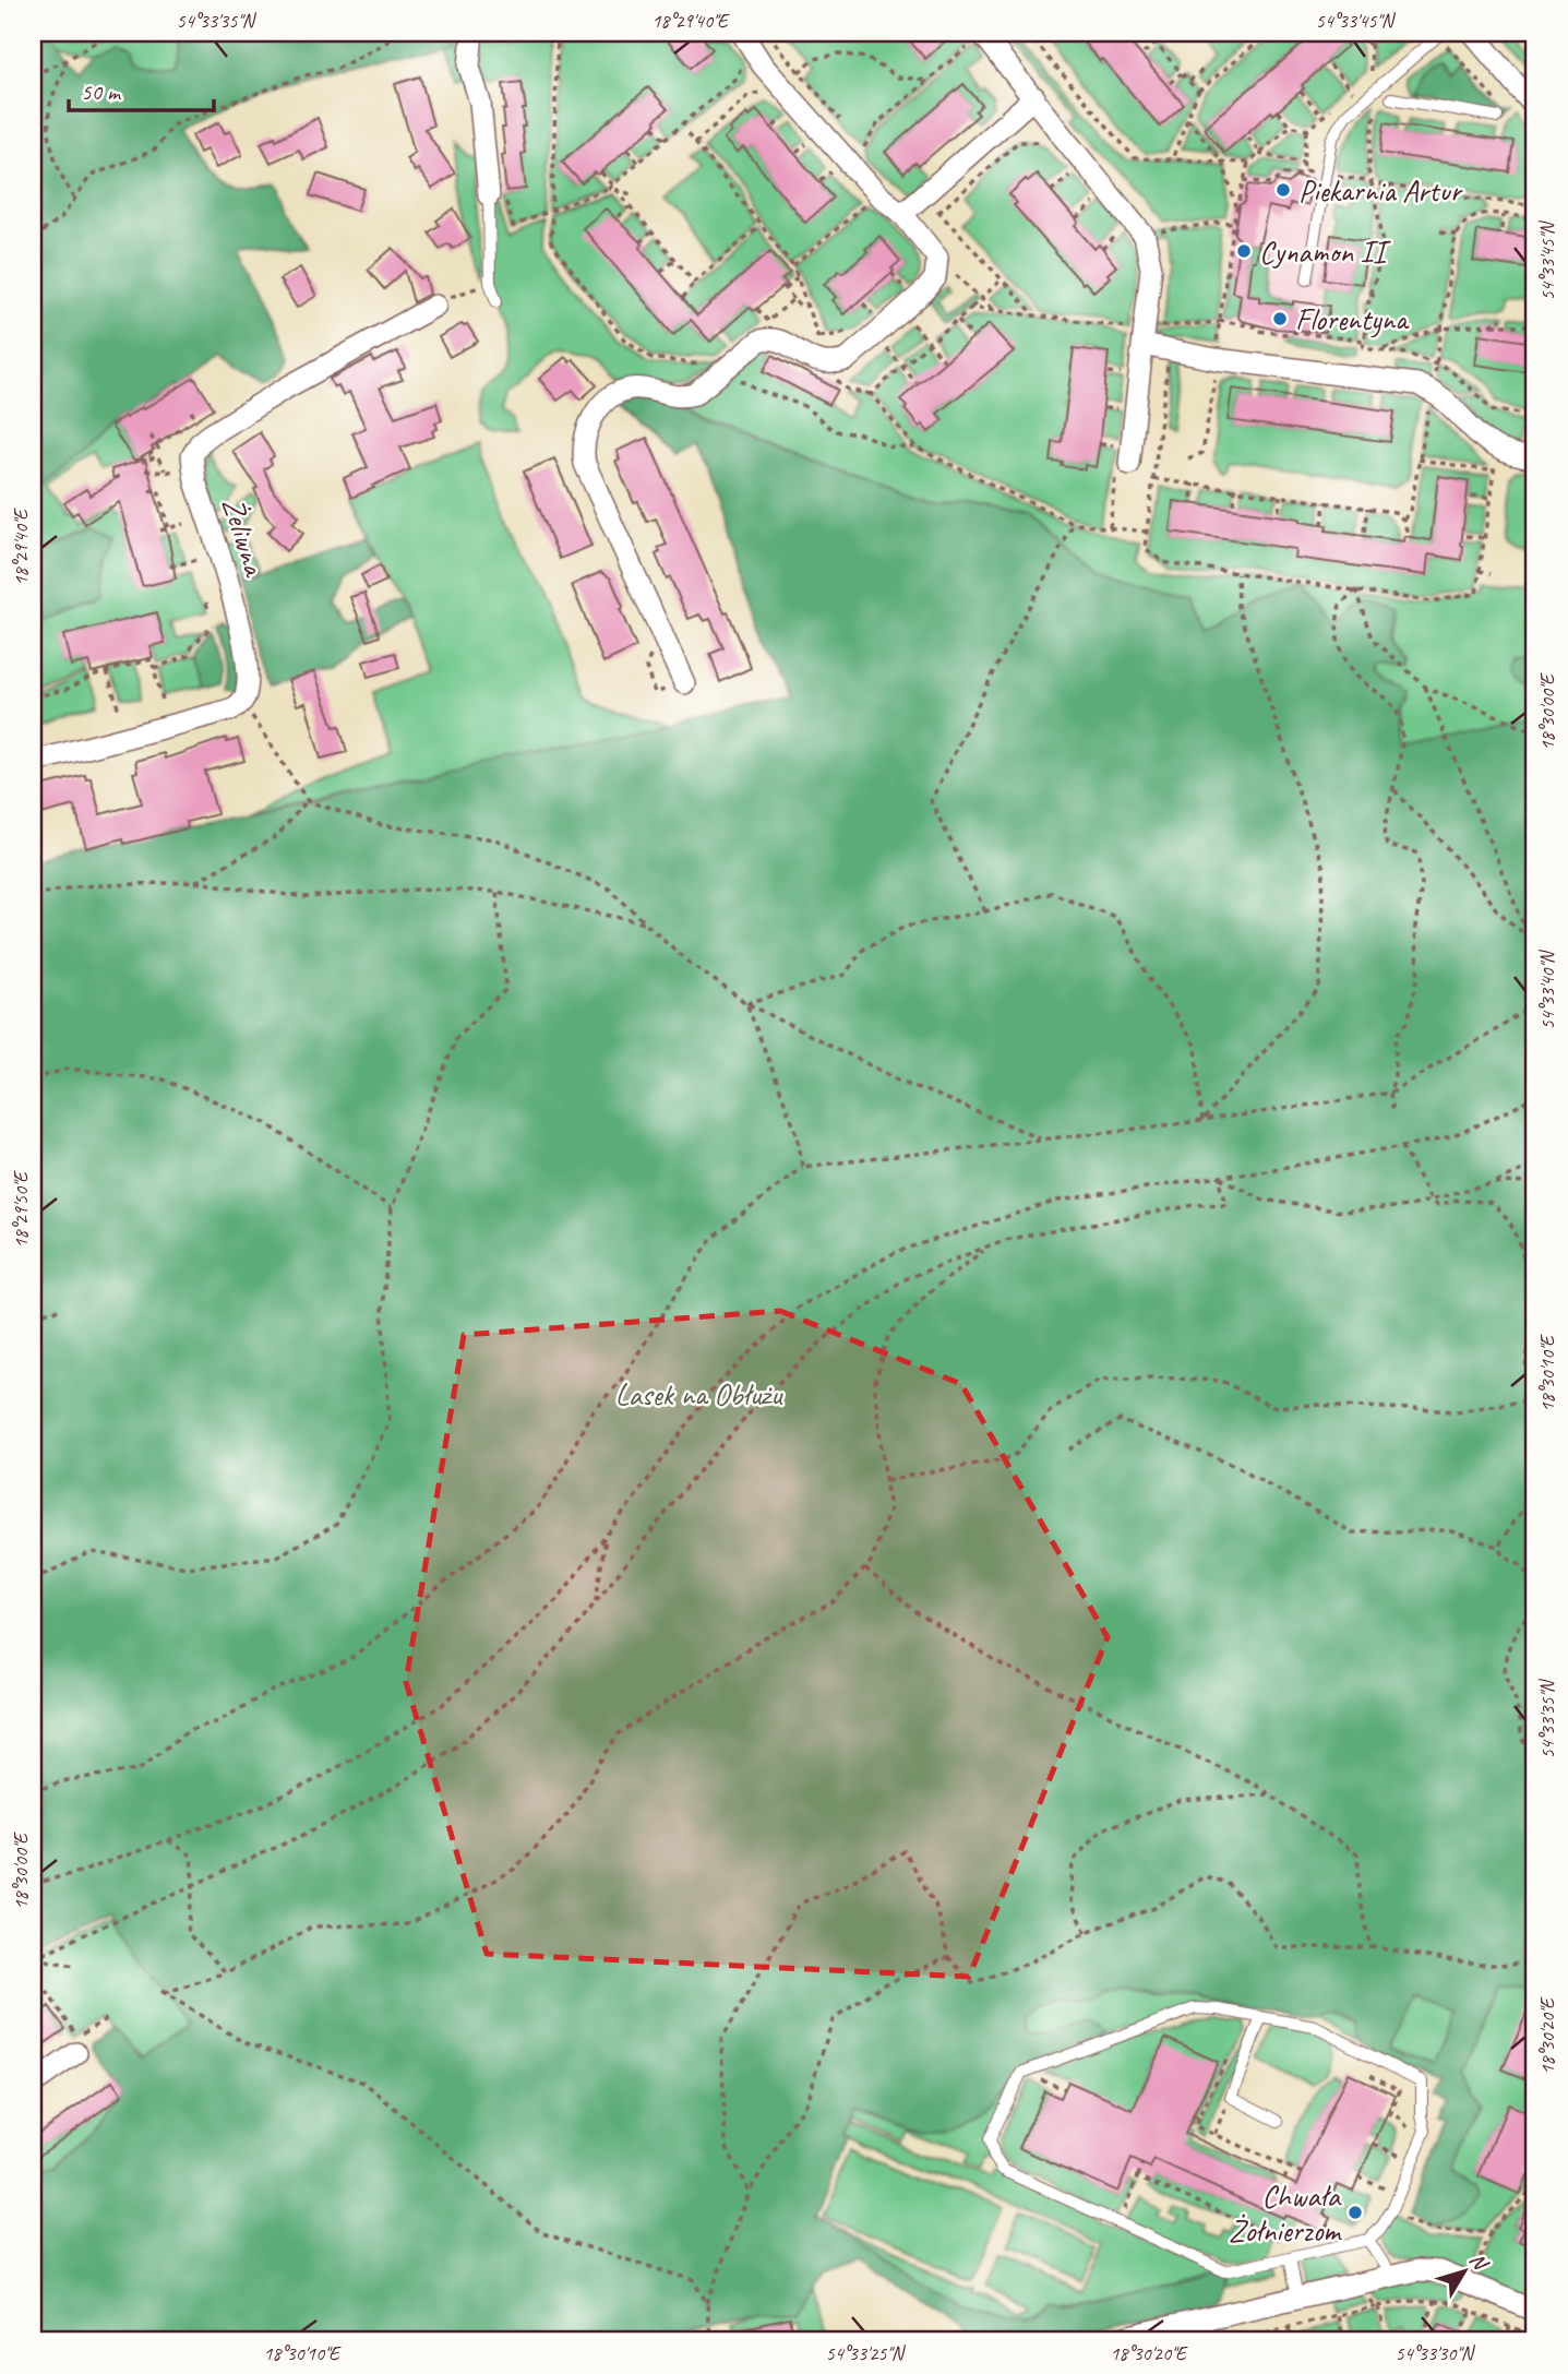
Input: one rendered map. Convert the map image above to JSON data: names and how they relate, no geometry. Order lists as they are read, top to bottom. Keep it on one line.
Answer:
{"streets":{"street":["Żeliwna"]},"parks":["Lasek na Obłużu"],"places":["Piekarnia Artur","Cynamon II","Florentyna","Chwała Żołnierzom"],"scale_bar":"50 m","north":"top right","coordinates":["54°33'35\"N","18°29'40\"E","54°33'45\"N","18°30'00\"E","54°33'40\"N","18°29'50\"E","18°30'10\"E","18°30'20\"E","54°33'25\"N","54°33'30\"N"]}
